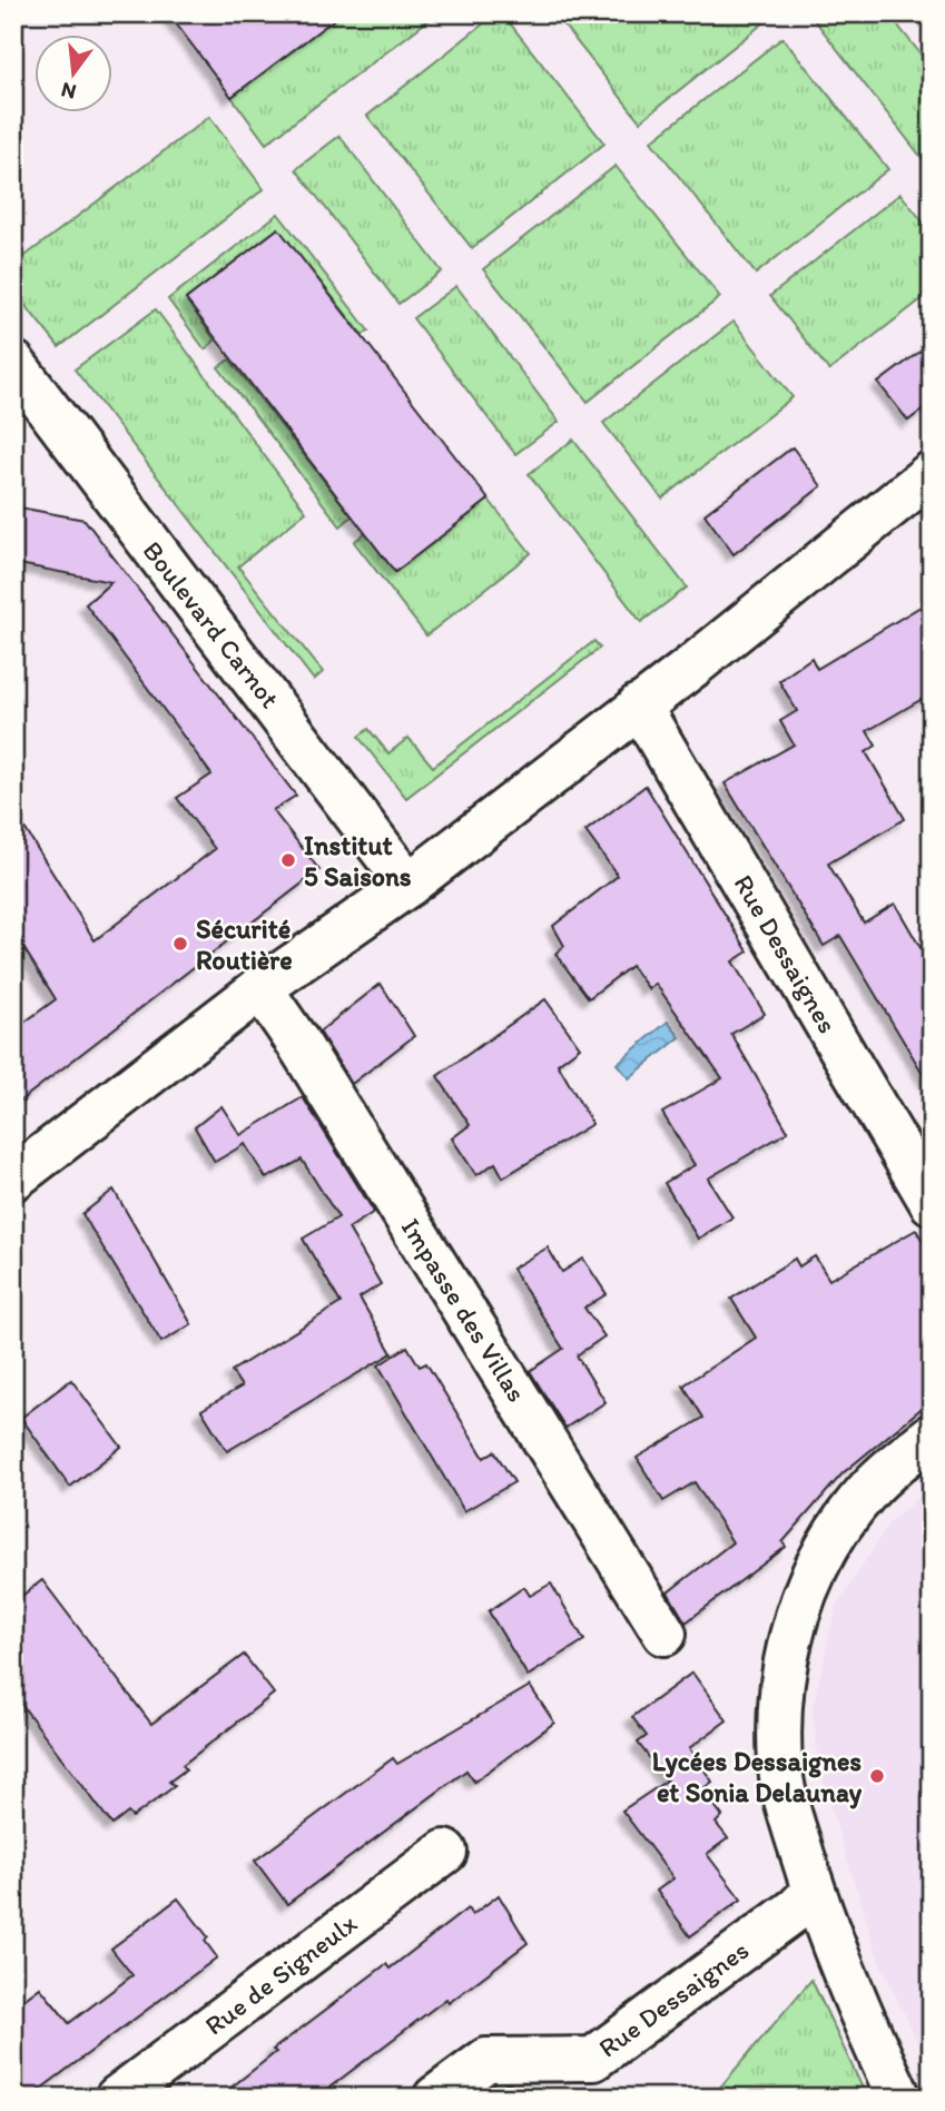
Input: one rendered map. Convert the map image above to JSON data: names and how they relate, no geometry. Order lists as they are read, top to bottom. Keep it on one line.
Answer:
{"streets":{"street":["Boulevard Carnot","Rue Dessaignes","Impasse des Villas","Rue de Signeulx"]},"places":["Institut 5 Saisons","Sécurité Routière","Lycées Dessaignes et Sonia Delaunay"],"north":"bottom"}
